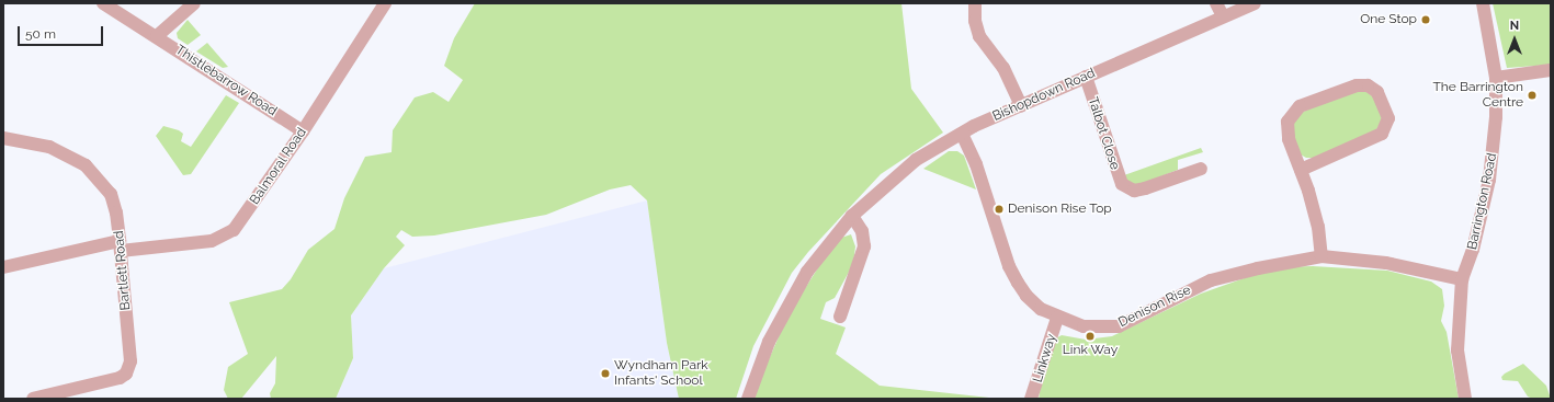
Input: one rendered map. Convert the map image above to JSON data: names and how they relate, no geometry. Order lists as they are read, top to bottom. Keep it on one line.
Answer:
{"streets":{"street":["Thistlebarrow Road","Bishopdown Road","Talbot Close","Balmoral Road","Barrington Road","Bartlett Road","Denison Rise","Linkway"]},"crossings":[["Thistlebarrow Road","Balmoral Road"],["Bishopdown Road","Talbot Close"],["Bishopdown Road","Denison Rise"],["Balmoral Road","Bartlett Road"],["Barrington Road","Denison Rise"],["Denison Rise","Linkway"]],"places":["One Stop","The Barrington Centre","Denison Rise Top","Link Way","Wyndham Park Infants' School"],"scale_bar":"50 m","north":"top"}
